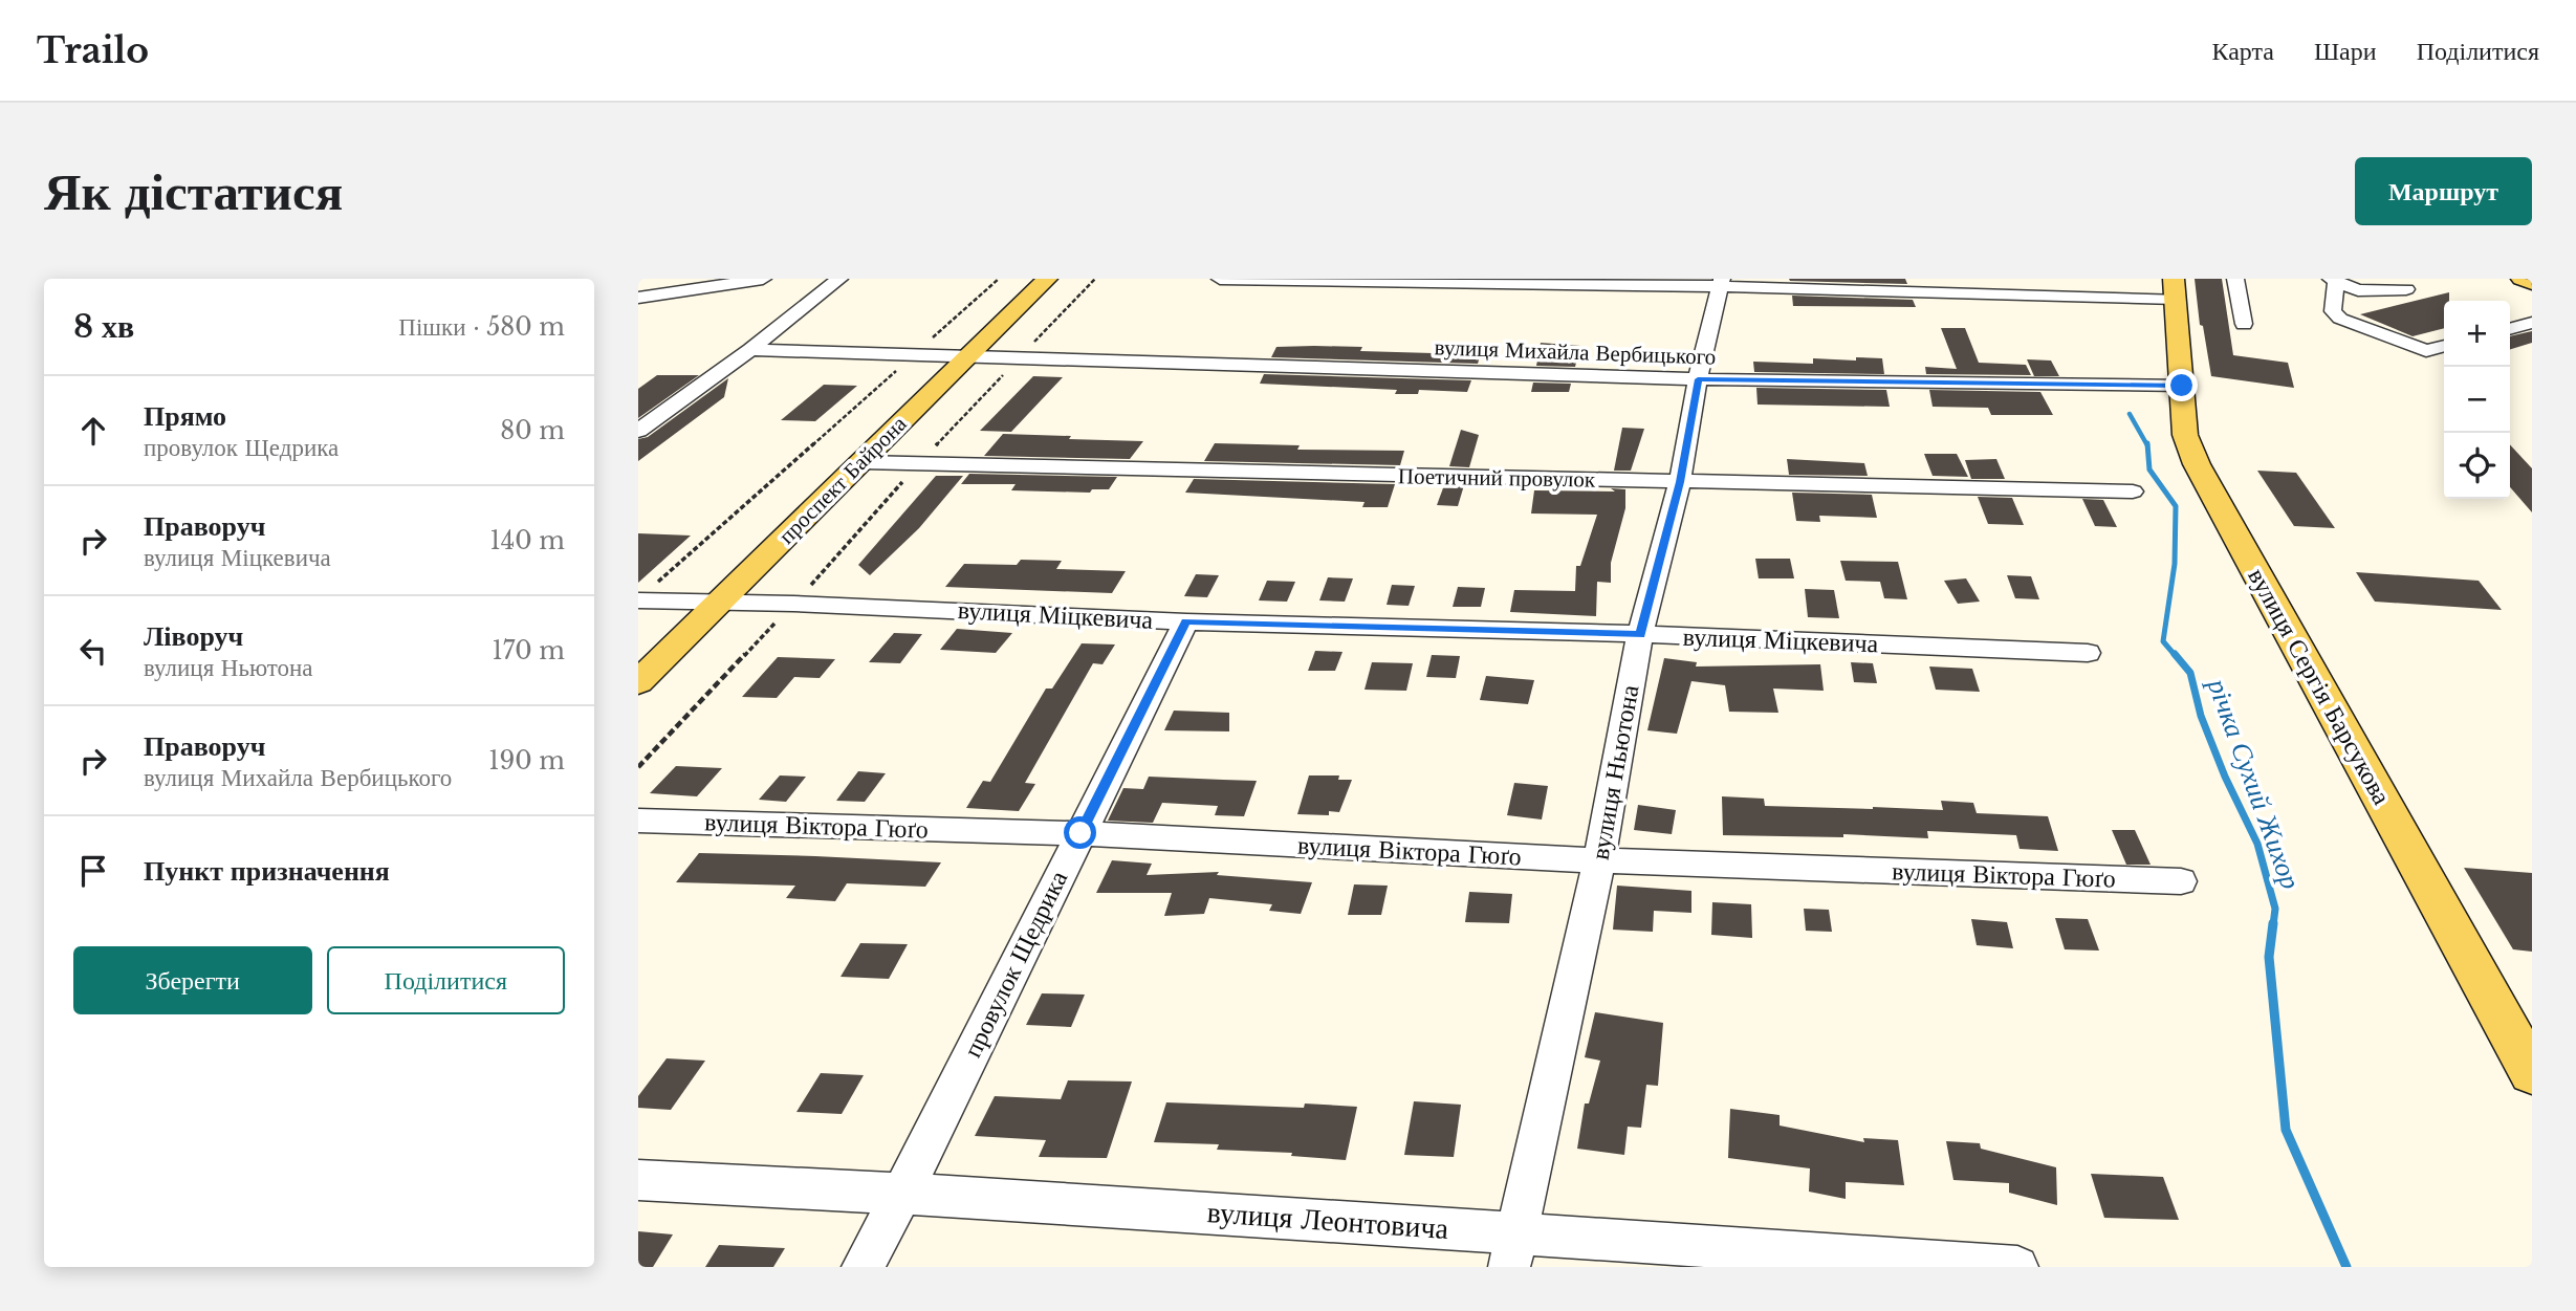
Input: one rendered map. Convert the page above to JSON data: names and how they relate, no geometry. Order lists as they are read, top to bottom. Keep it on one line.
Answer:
{"streets":{"main road":["проспект Байрона","вулиця Сергія Барсукова"],"street":["вулиця Михайла Вербицького","Поетичний провулок","вулиця Міцкевича","вулиця Ньютона","вулиця Віктора Гюґо","провулок Щедрика","вулиця Леонтовича"]},"crossings":[["вулиця Михайла Вербицького","проспект Байрона"],["вулиця Михайла Вербицького","вулиця Сергія Барсукова"],["вулиця Михайла Вербицького","вулиця Ньютона"],["Поетичний провулок","проспект Байрона"],["Поетичний провулок","вулиця Ньютона"],["проспект Байрона","вулиця Міцкевича"],["вулиця Міцкевича","вулиця Ньютона"],["вулиця Міцкевича","провулок Щедрика"],["вулиця Ньютона","вулиця Віктора Гюґо"],["вулиця Ньютона","вулиця Леонтовича"],["вулиця Віктора Гюґо","провулок Щедрика"],["провулок Щедрика","вулиця Леонтовича"]],"water":["річка Сухий Жихор"],"page":{"header":"Trailo","nav":["Карта","Шари","Поділитися"],"buttons":["Маршрут",["Зберегти","Поділитися"]],"title":"Як дістатися","heading":["8 хв","Пішки · 580 m"],"map_buttons":["+","−"],"list":[["Прямо","провулок Щедрика","80 m"],["Праворуч","вулиця Міцкевича","140 m"],["Ліворуч","вулиця Ньютона","170 m"],["Праворуч","вулиця Михайла Вербицького","190 m"],"Пункт призначення"]}}
